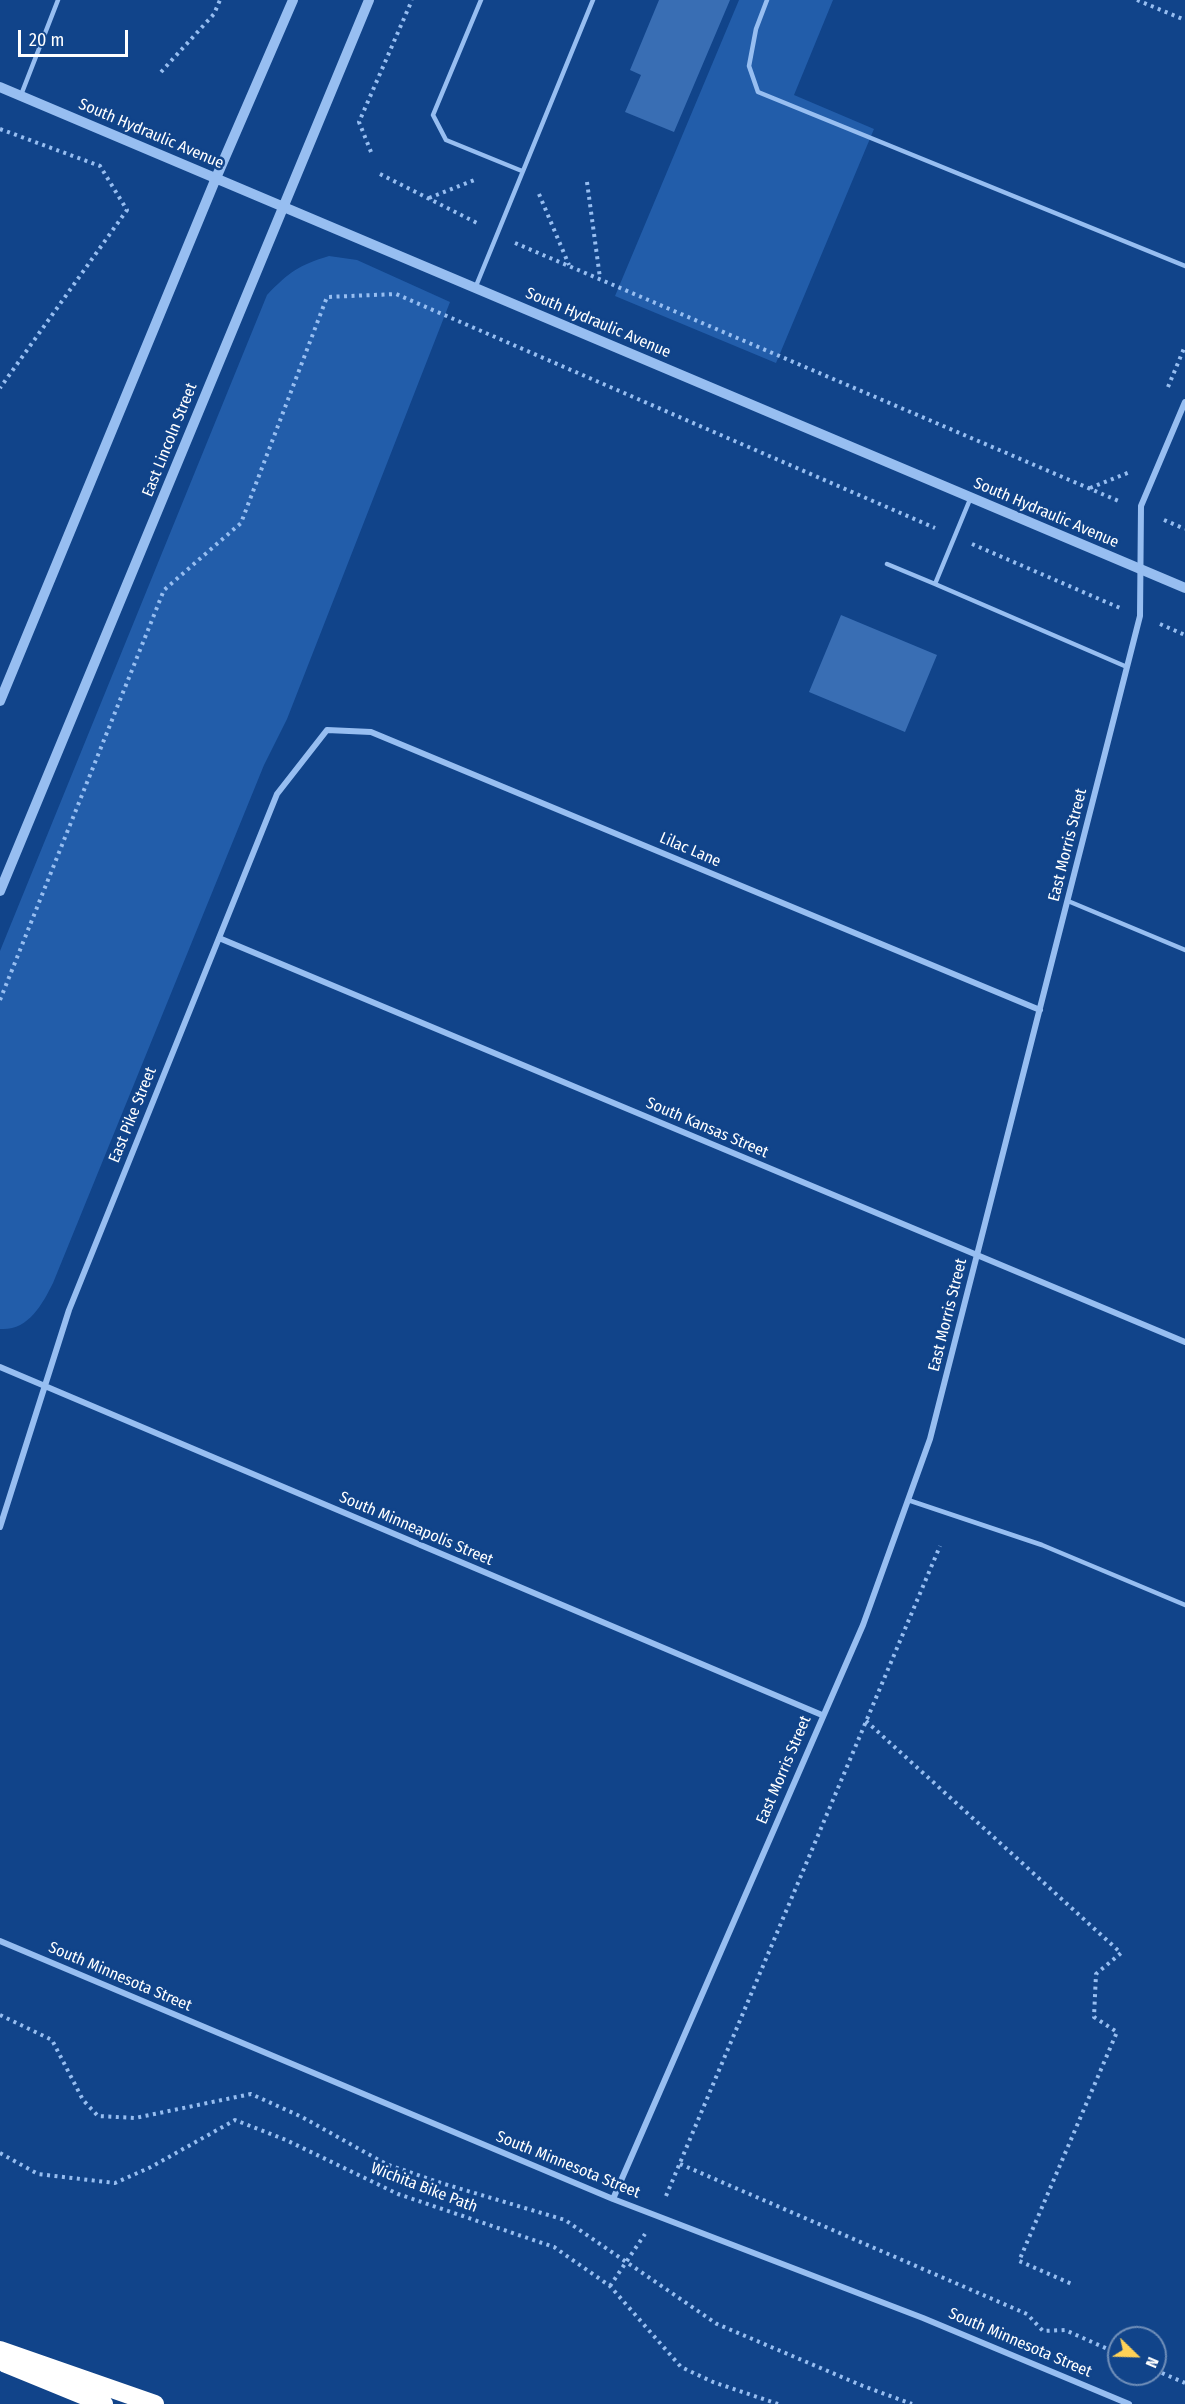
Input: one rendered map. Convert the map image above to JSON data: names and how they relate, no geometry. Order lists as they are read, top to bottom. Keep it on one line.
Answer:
{"streets":{"street":["South Hydraulic Avenue","East Lincoln Street","East Morris Street","Lilac Lane","East Pike Street","South Kansas Street","South Minneapolis Street","South Minnesota Street"],"path":["Wichita Bike Path"]},"crossings":[["South Hydraulic Avenue","East Lincoln Street"],["South Hydraulic Avenue","East Morris Street"],["East Morris Street","Lilac Lane"],["East Morris Street","South Kansas Street"],["East Morris Street","South Minneapolis Street"],["East Morris Street","South Minnesota Street"],["Lilac Lane","East Pike Street"],["East Pike Street","South Kansas Street"],["East Pike Street","South Minneapolis Street"]],"scale_bar":"20 m","north":"bottom right"}
